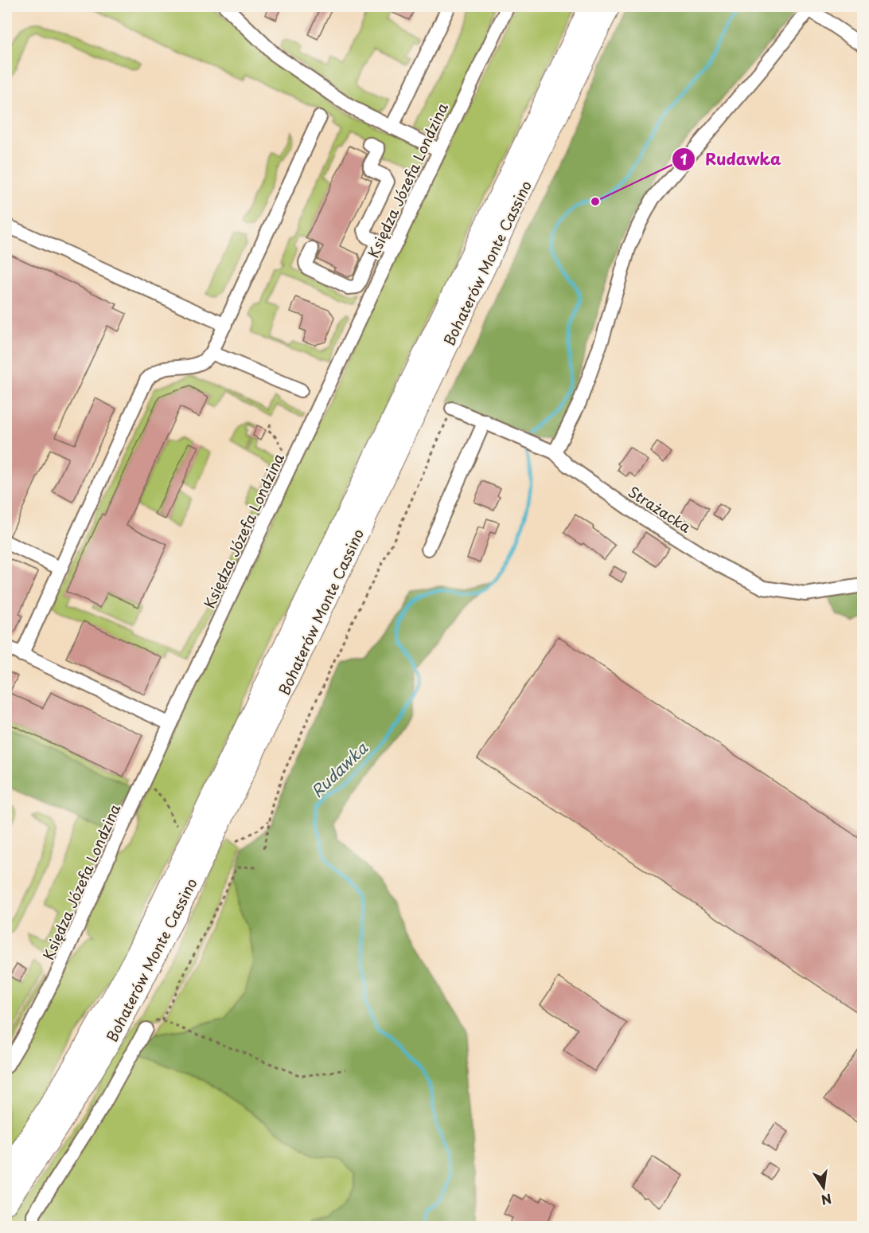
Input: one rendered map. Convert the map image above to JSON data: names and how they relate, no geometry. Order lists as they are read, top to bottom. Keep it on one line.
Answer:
{"streets":{"highway":["Bohaterów Monte Cassino"],"street":["Księdza Józefa Londzina","Strażacka"]},"water":["Rudawka"],"places":["Rudawka"],"north":"bottom"}
